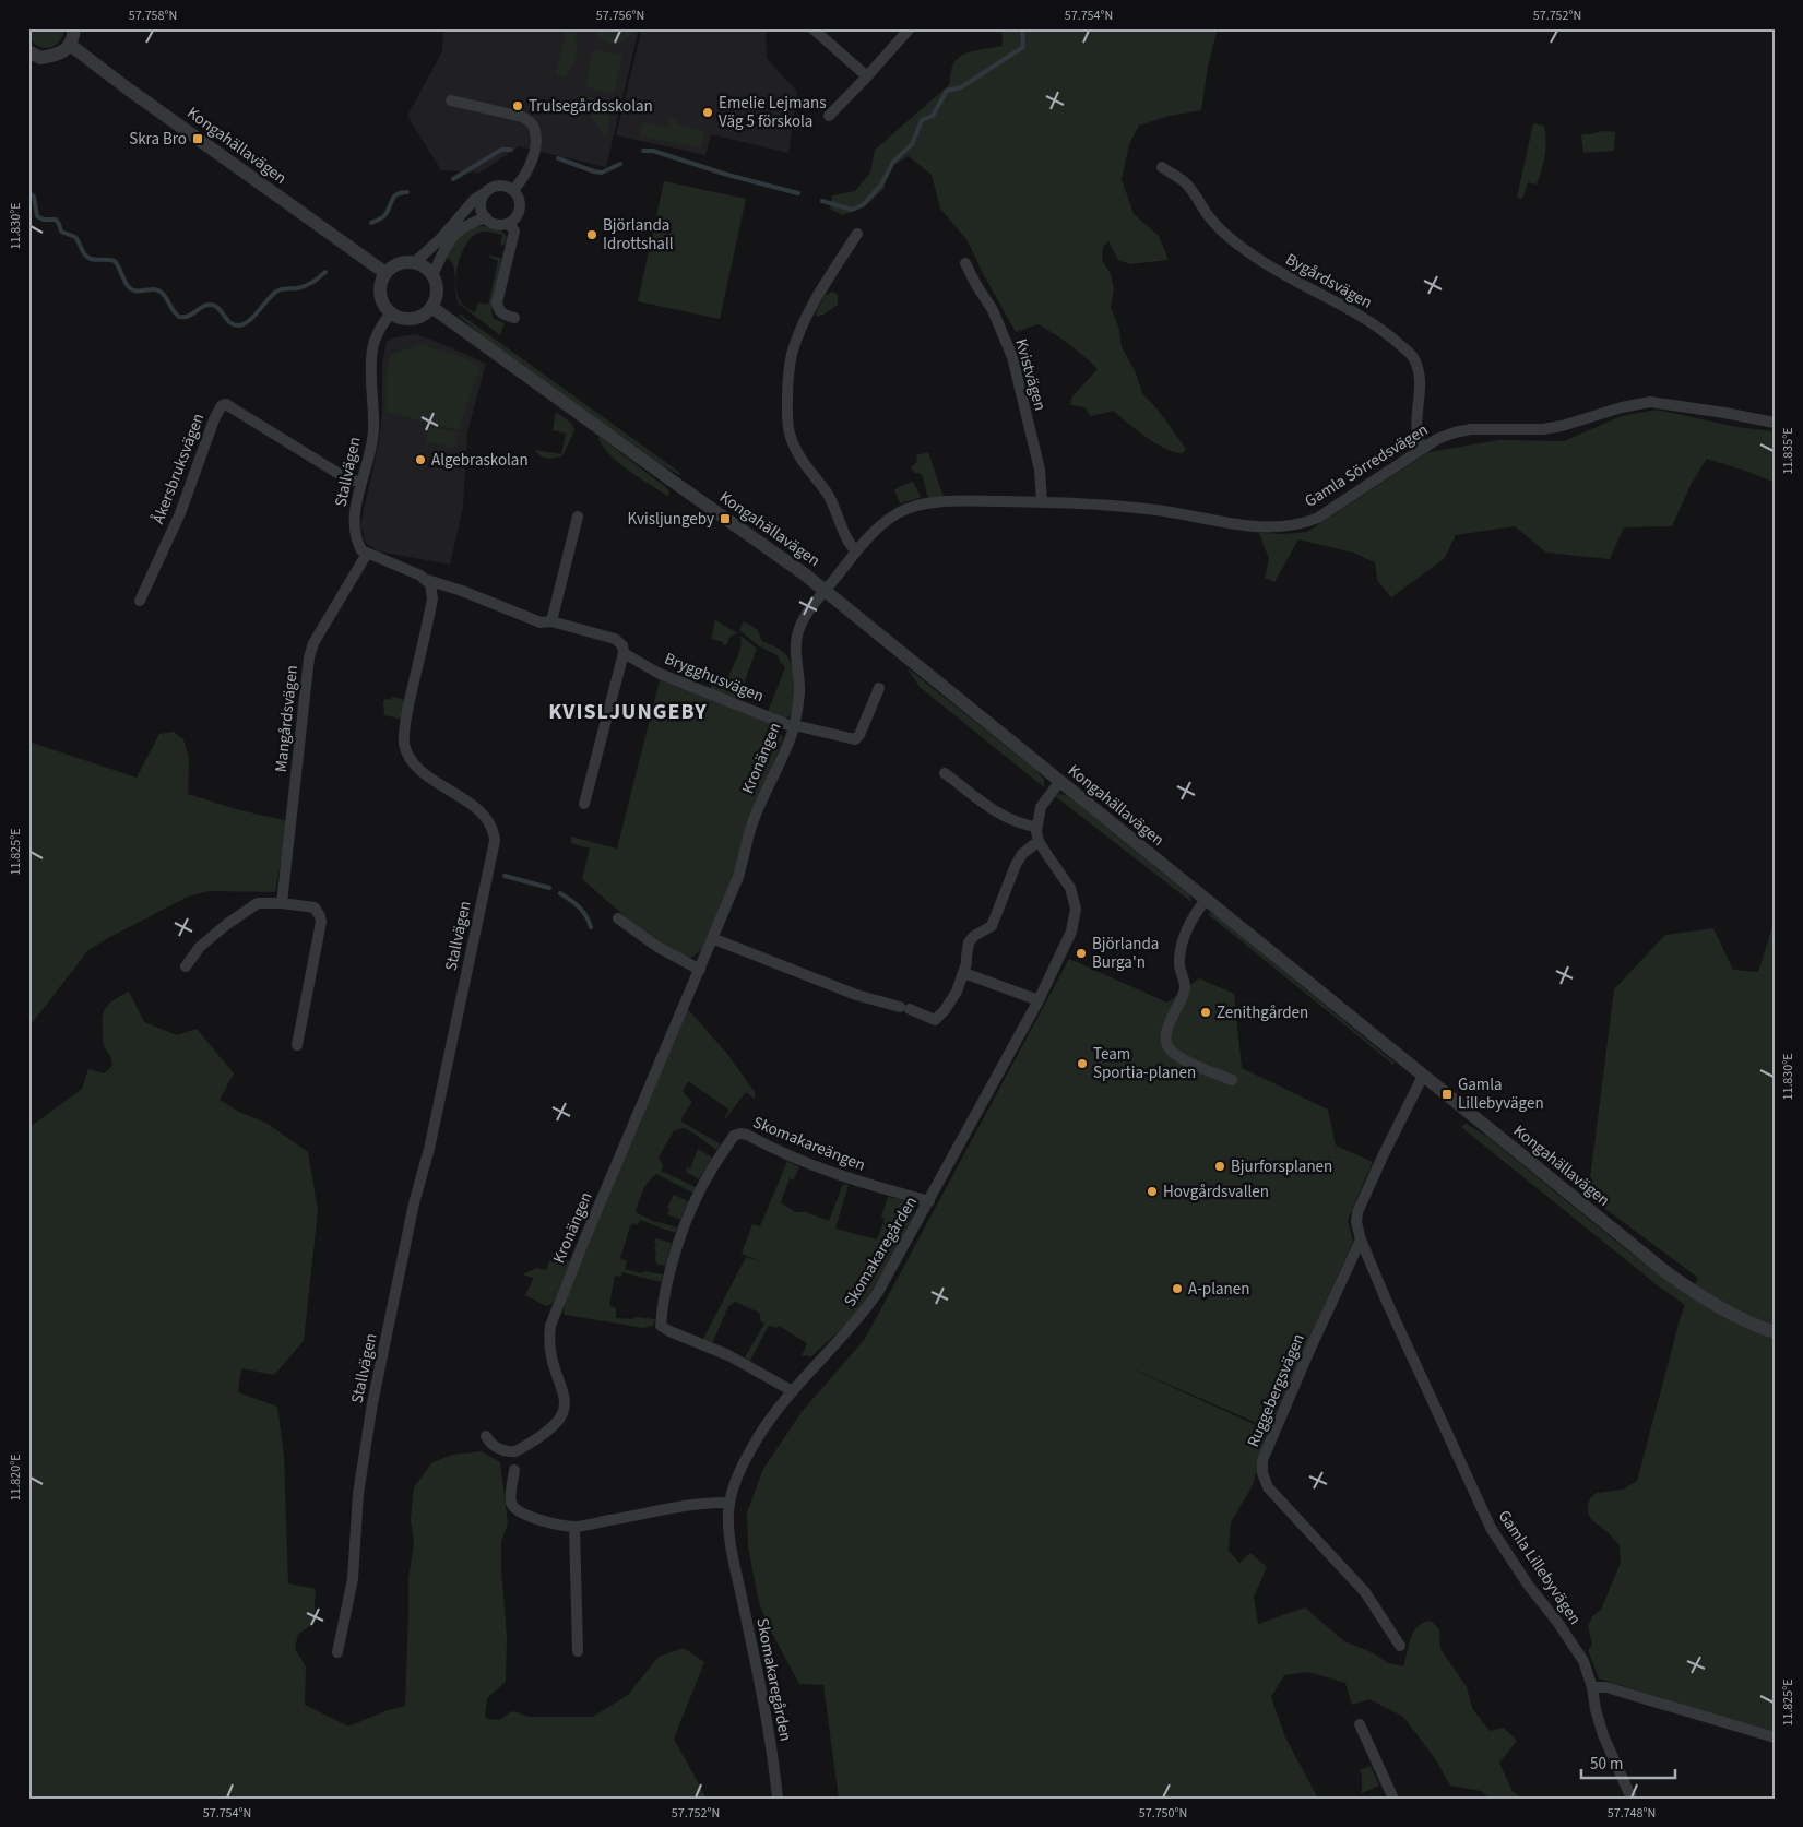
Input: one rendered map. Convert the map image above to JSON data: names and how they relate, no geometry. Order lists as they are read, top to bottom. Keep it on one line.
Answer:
{"streets":{"street":["Kongahällavägen","Bygårdsvägen","Kvistvägen","Gamla Sörredsvägen","Åkersbruksvägen","Stallvägen","Brygghusvägen","Mangårdsvägen","Kronängen","Skomakareängen","Skomakaregården","Ruggebergsvägen","Gamla Lillebyvägen"]},"crossings":[["Kongahällavägen","Gamla Sörredsvägen"],["Kongahällavägen","Stallvägen"],["Kongahällavägen","Kronängen"],["Kongahällavägen","Skomakaregården"],["Kongahällavägen","Gamla Lillebyvägen"],["Bygårdsvägen","Gamla Sörredsvägen"],["Kvistvägen","Gamla Sörredsvägen"],["Gamla Sörredsvägen","Kronängen"],["Åkersbruksvägen","Stallvägen"],["Stallvägen","Brygghusvägen"],["Stallvägen","Mangårdsvägen"],["Brygghusvägen","Kronängen"],["Skomakareängen","Skomakaregården"],["Ruggebergsvägen","Gamla Lillebyvägen"]],"districts":["KVISLJUNGEBY"],"places":{"other":["Trulsegårdsskolan","Emelie Lejmans Väg 5 förskola","Björlanda Idrottshall","Algebraskolan","Björlanda Burga'n","Zenithgården","Team Sportia-planen","Bjurforsplanen","Hovgårdsvallen","A-planen"],"transit":["Skra Bro","Kvisljungeby","Gamla Lillebyvägen"]},"scale_bar":"50 m","coordinates":["57.758°N","57.756°N","57.754°N","57.752°N","11.830°E","11.835°E","11.825°E","11.820°E","57.750°N","57.748°N"]}
